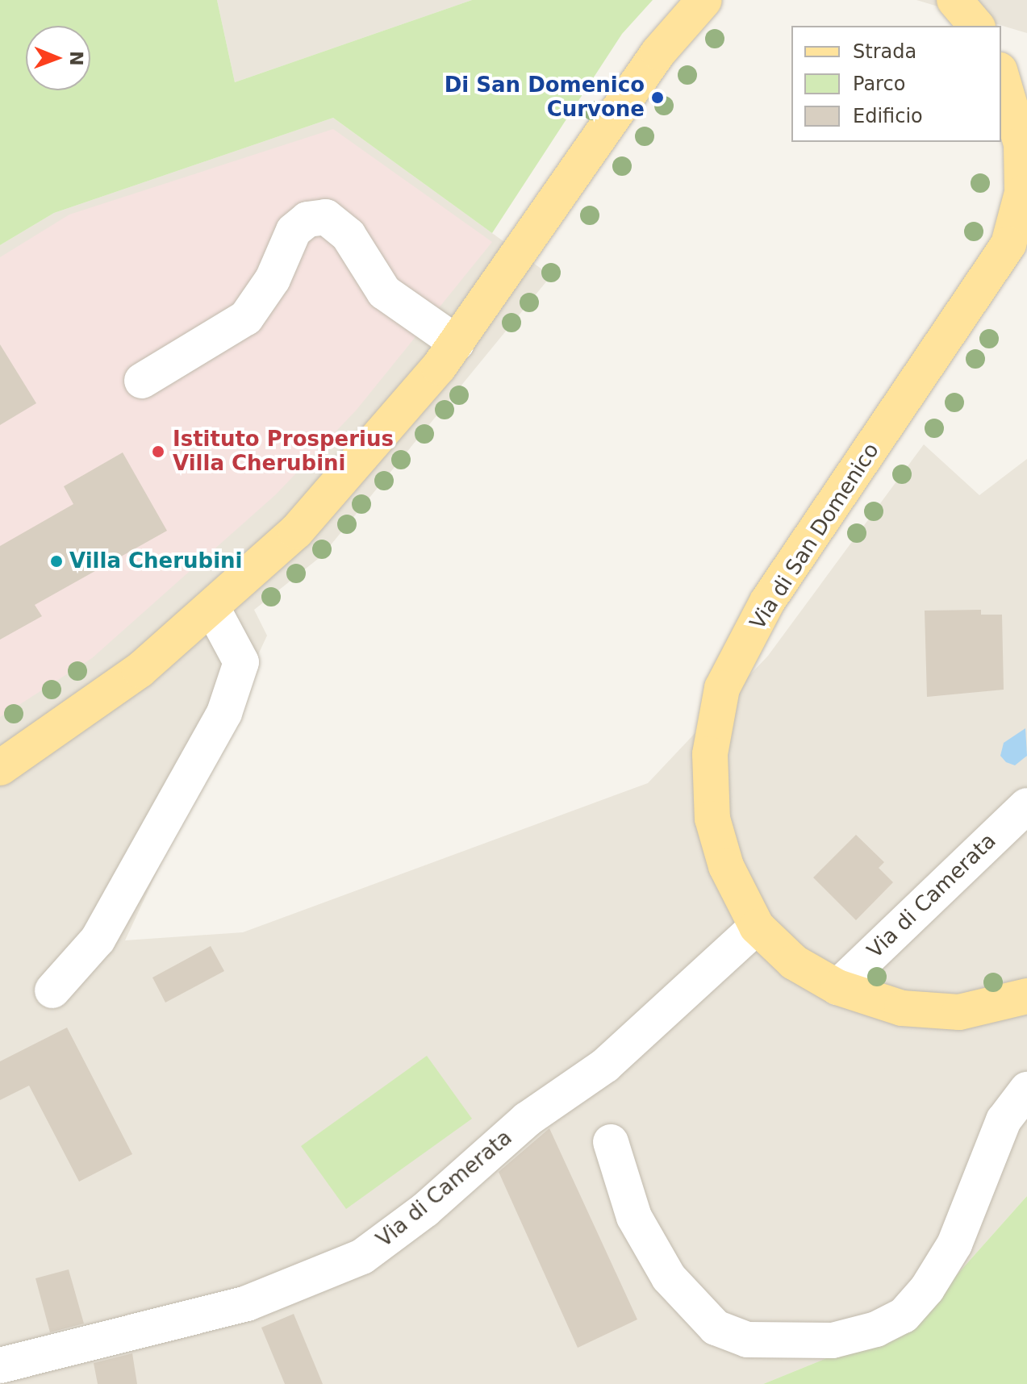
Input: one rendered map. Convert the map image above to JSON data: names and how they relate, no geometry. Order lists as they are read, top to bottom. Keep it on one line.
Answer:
{"streets":{"main road":["Via di San Domenico"],"street":["Via di Camerata"]},"crossings":[["Via di San Domenico","Via di Camerata"]],"places":["Di San Domenico Curvone","Istituto Prosperius Villa Cherubini","Villa Cherubini"],"legend":["Strada","Parco","Edificio"],"north":"right"}
